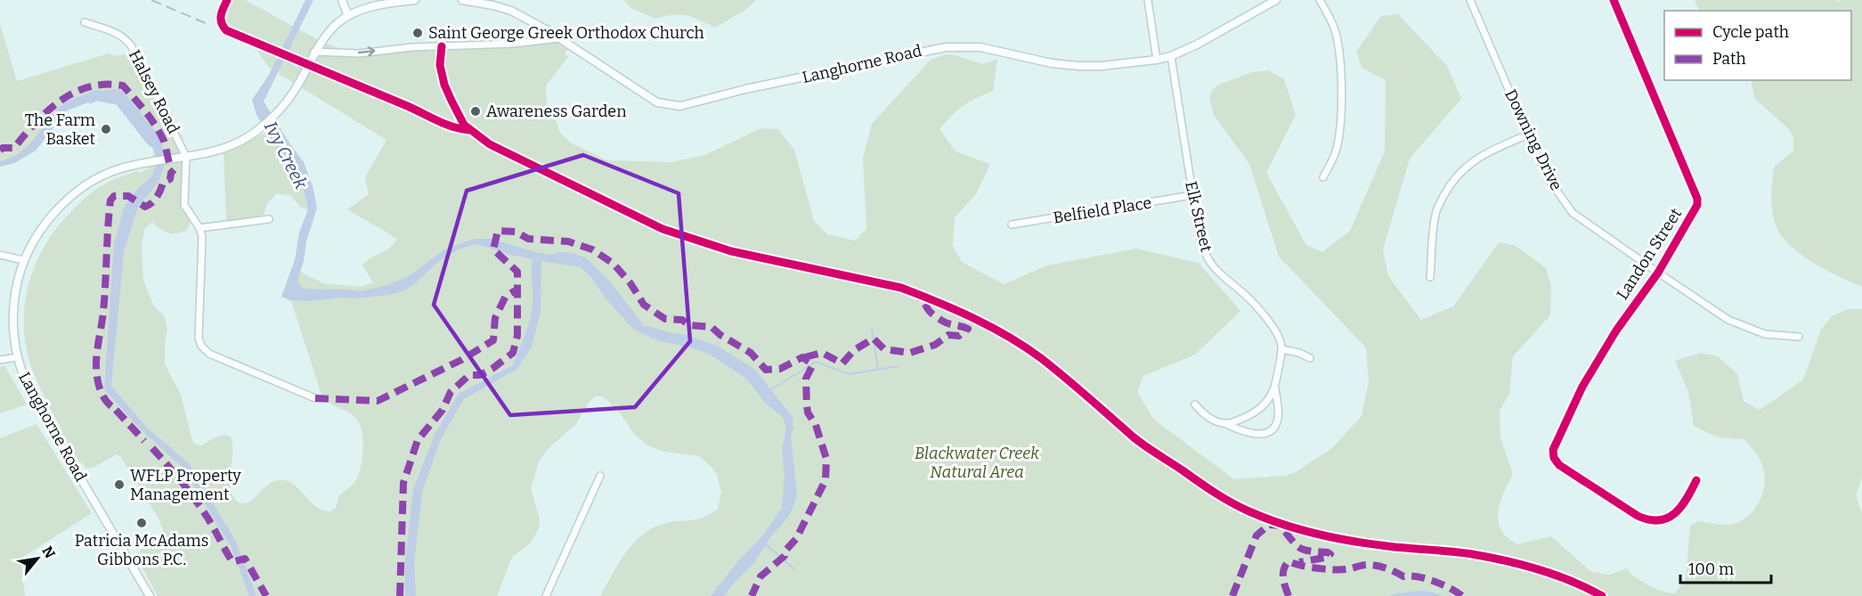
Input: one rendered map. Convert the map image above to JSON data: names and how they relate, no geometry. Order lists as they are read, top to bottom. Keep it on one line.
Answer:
{"streets":{"main road":["Langhorne Road"],"street":["Halsey Road","Downing Drive","Belfield Place","Elk Street","Landon Street"]},"crossings":[["Langhorne Road","Halsey Road"],["Langhorne Road","Elk Street"],["Downing Drive","Landon Street"],["Belfield Place","Elk Street"]],"water":["Ivy Creek"],"parks":["Blackwater Creek Natural Area"],"places":["Saint George Greek Orthodox Church","Awareness Garden","The Farm Basket","WFLP Property Management","Patricia McAdams Gibbons P.C."],"legend":["Cycle path","Path"],"scale_bar":"100 m","north":"top right"}
